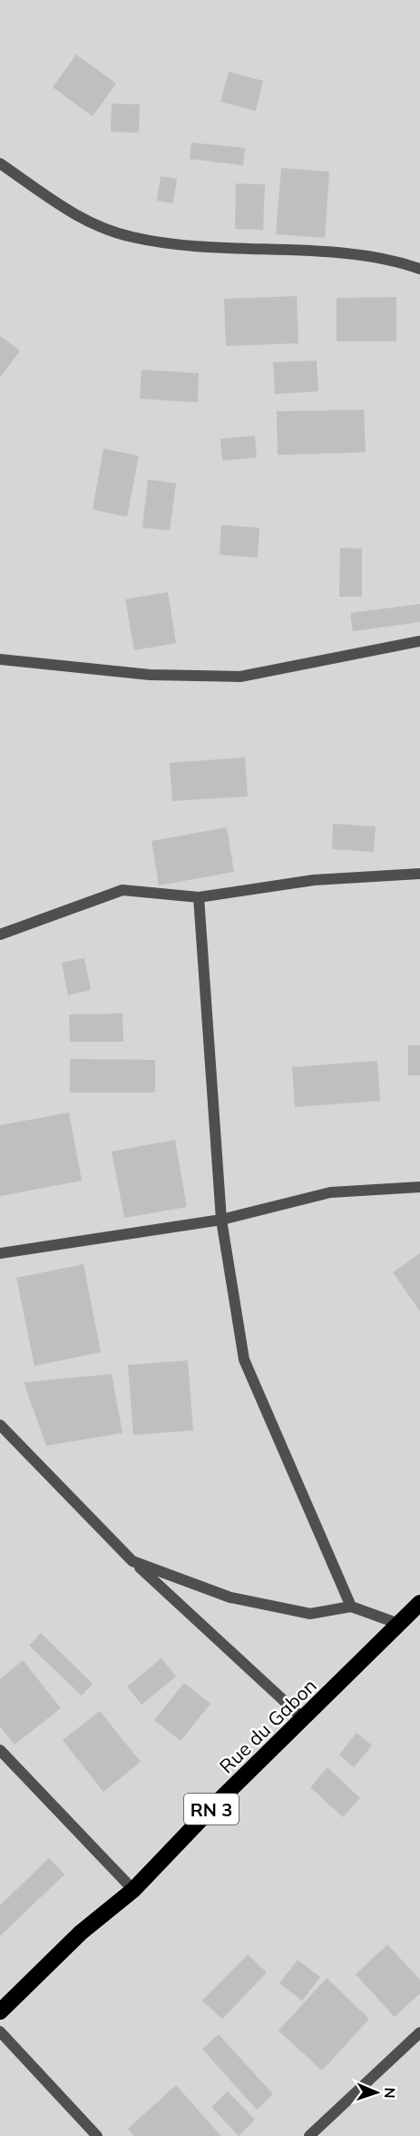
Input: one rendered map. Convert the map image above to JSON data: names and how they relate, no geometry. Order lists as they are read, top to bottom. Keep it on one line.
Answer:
{"streets":{"highway":["Rue du Gabon","RN 3"]},"north":"right"}
